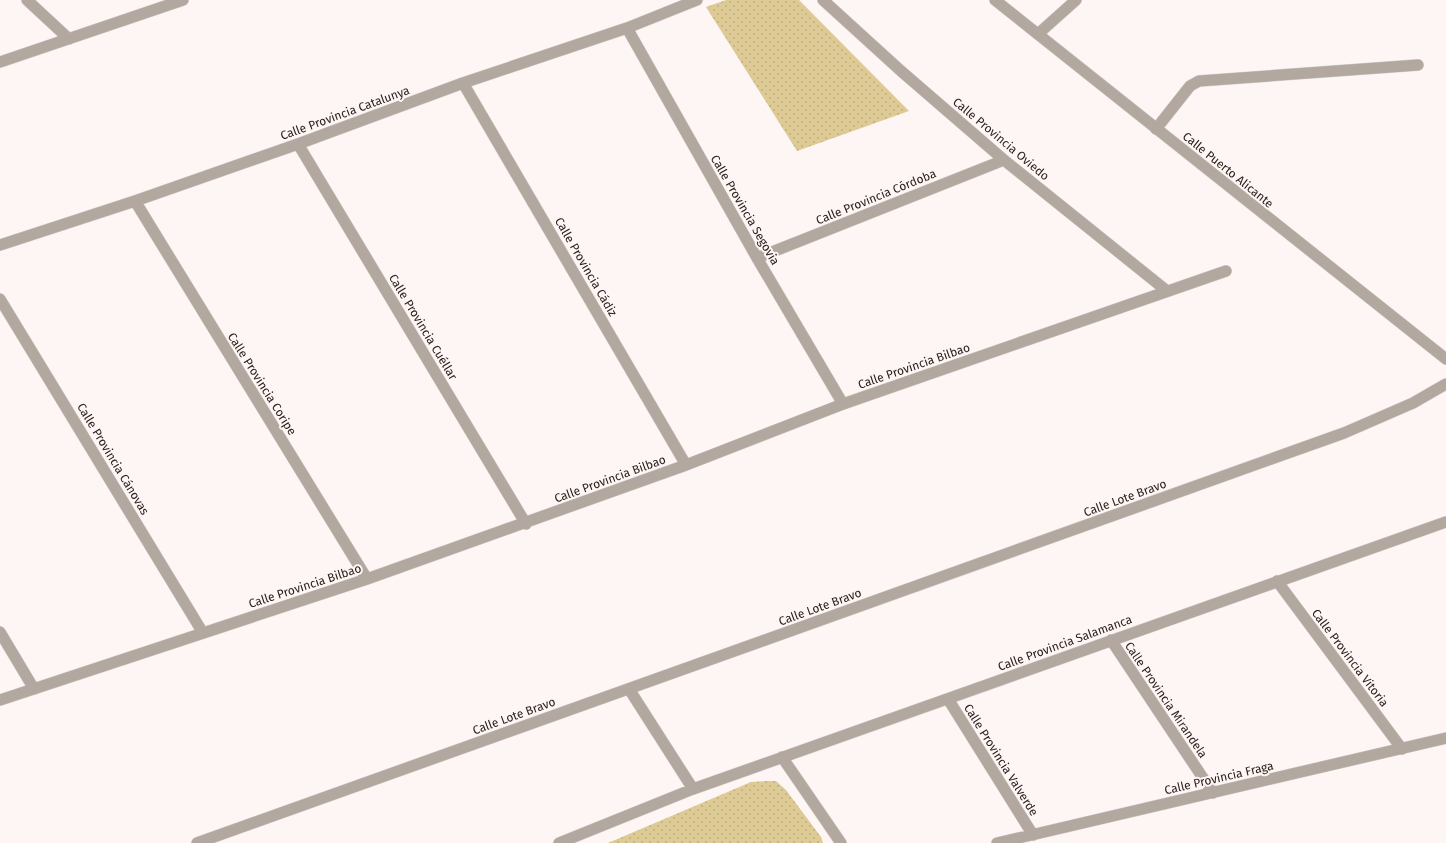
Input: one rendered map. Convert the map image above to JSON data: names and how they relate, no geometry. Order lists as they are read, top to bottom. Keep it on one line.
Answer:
{"streets":{"street":["Calle Provincia Catalunya","Calle Provincia Oviedo","Calle Puerto Alicante","Calle Provincia Córdoba","Calle Provincia Segovia","Calle Provincia Cádiz","Calle Provincia Cuéllar","Calle Provincia Bilbao","Calle Provincia Coripe","Calle Provincia Cánovas","Calle Lote Bravo","Calle Provincia Salamanca","Calle Provincia Vitoria","Calle Provincia Mirandela","Calle Provincia Valverde","Calle Provincia Fraga"]},"crossings":[["Calle Provincia Catalunya","Calle Provincia Segovia"],["Calle Provincia Catalunya","Calle Provincia Cádiz"],["Calle Provincia Catalunya","Calle Provincia Cuéllar"],["Calle Provincia Catalunya","Calle Provincia Coripe"],["Calle Provincia Oviedo","Calle Provincia Córdoba"],["Calle Provincia Oviedo","Calle Provincia Bilbao"],["Calle Provincia Córdoba","Calle Provincia Segovia"],["Calle Provincia Segovia","Calle Provincia Bilbao"],["Calle Provincia Cádiz","Calle Provincia Bilbao"],["Calle Provincia Cuéllar","Calle Provincia Bilbao"],["Calle Provincia Bilbao","Calle Provincia Coripe"],["Calle Provincia Bilbao","Calle Provincia Cánovas"],["Calle Provincia Salamanca","Calle Provincia Vitoria"],["Calle Provincia Salamanca","Calle Provincia Mirandela"],["Calle Provincia Salamanca","Calle Provincia Valverde"],["Calle Provincia Vitoria","Calle Provincia Fraga"],["Calle Provincia Mirandela","Calle Provincia Fraga"],["Calle Provincia Valverde","Calle Provincia Fraga"]]}
